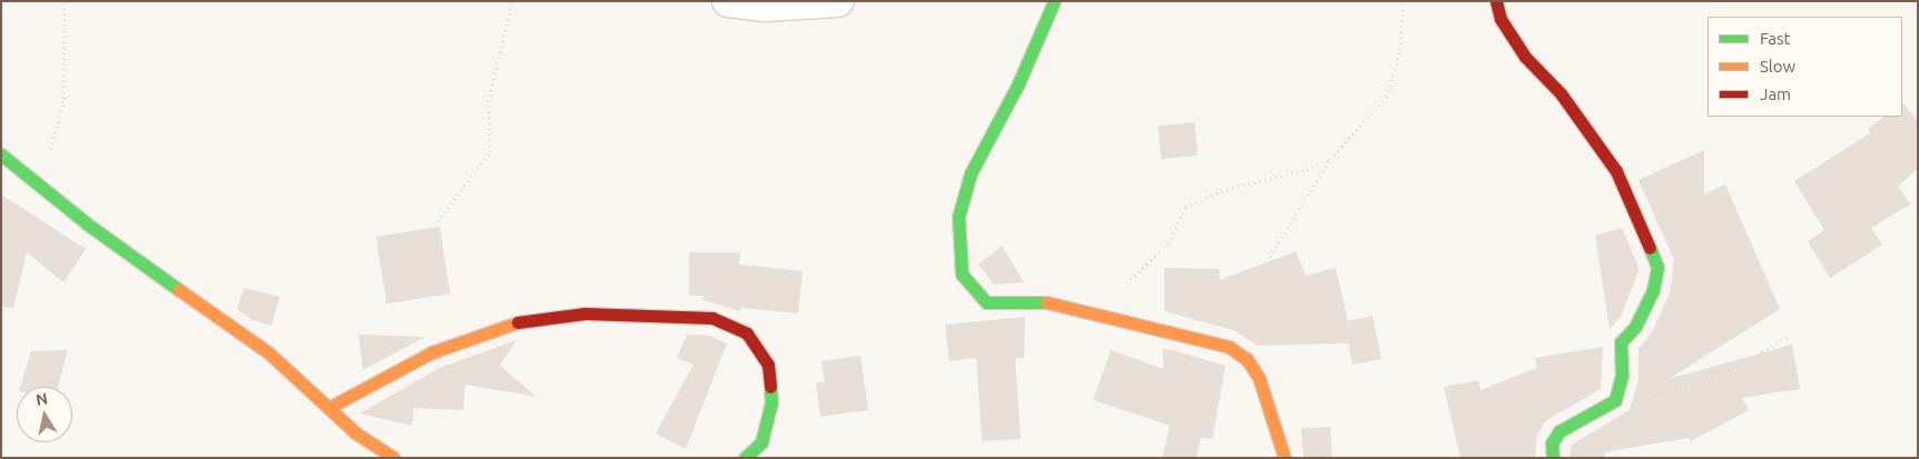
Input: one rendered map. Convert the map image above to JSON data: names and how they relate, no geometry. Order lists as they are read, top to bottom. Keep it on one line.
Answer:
{"legend":["Fast","Slow","Jam"],"north":"top"}
